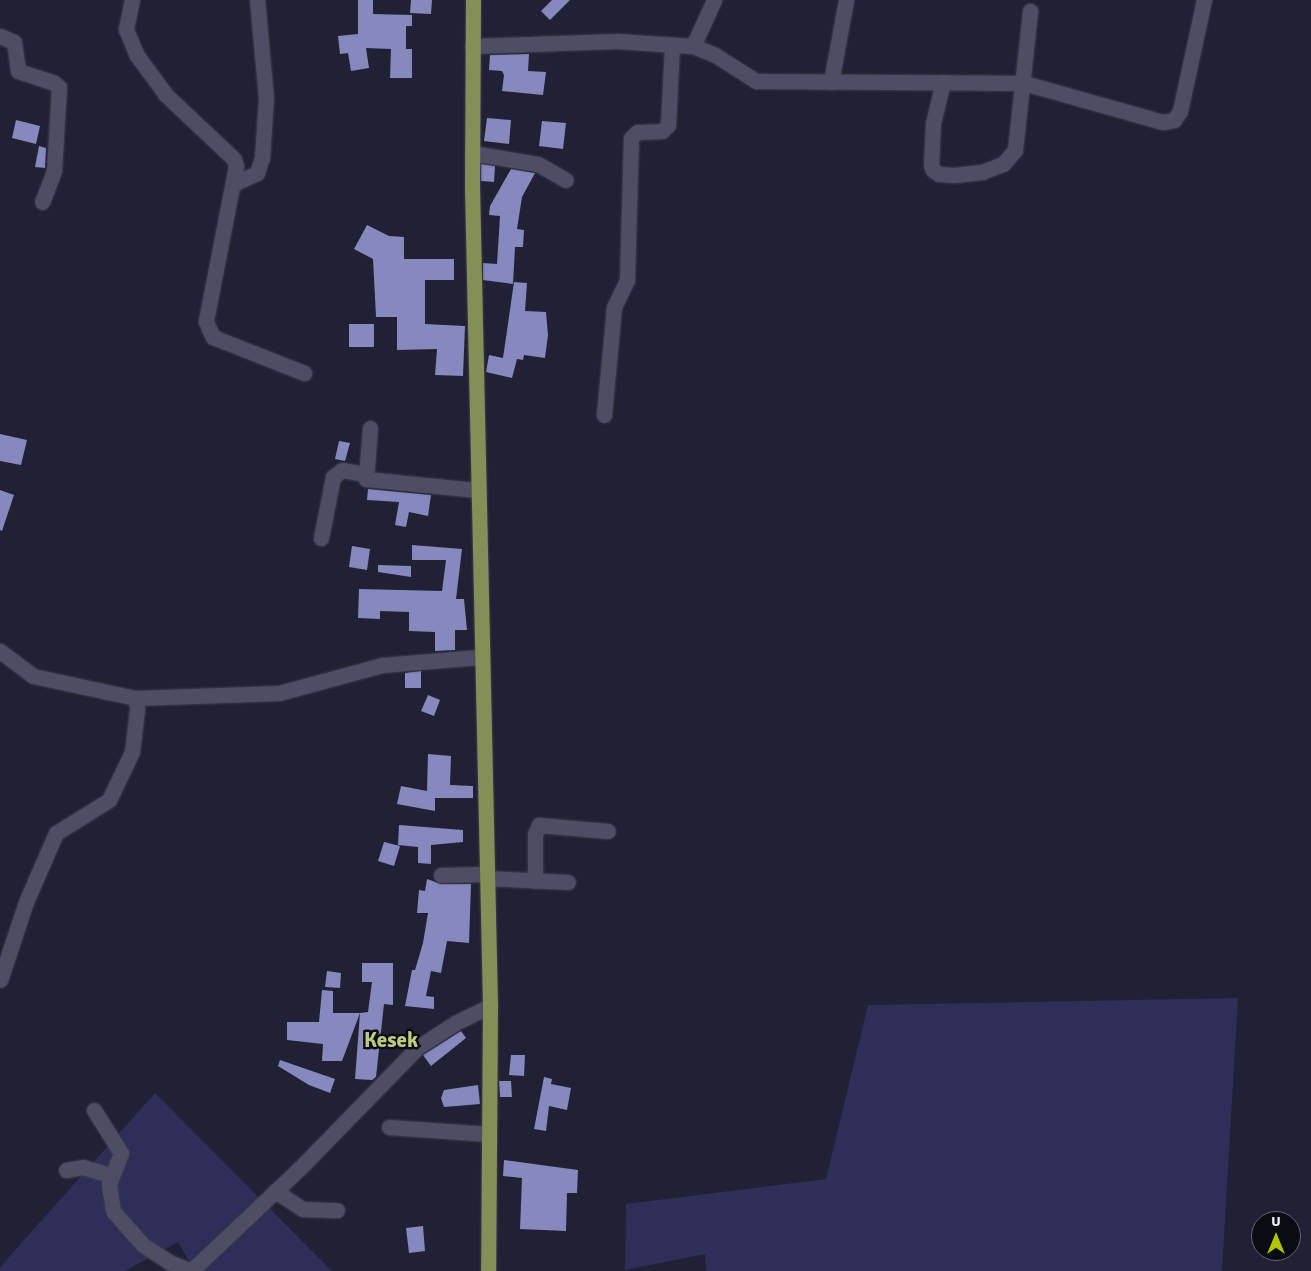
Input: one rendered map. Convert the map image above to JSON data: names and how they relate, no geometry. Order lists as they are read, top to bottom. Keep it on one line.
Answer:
{"districts":["Kesek"],"north":"top"}
